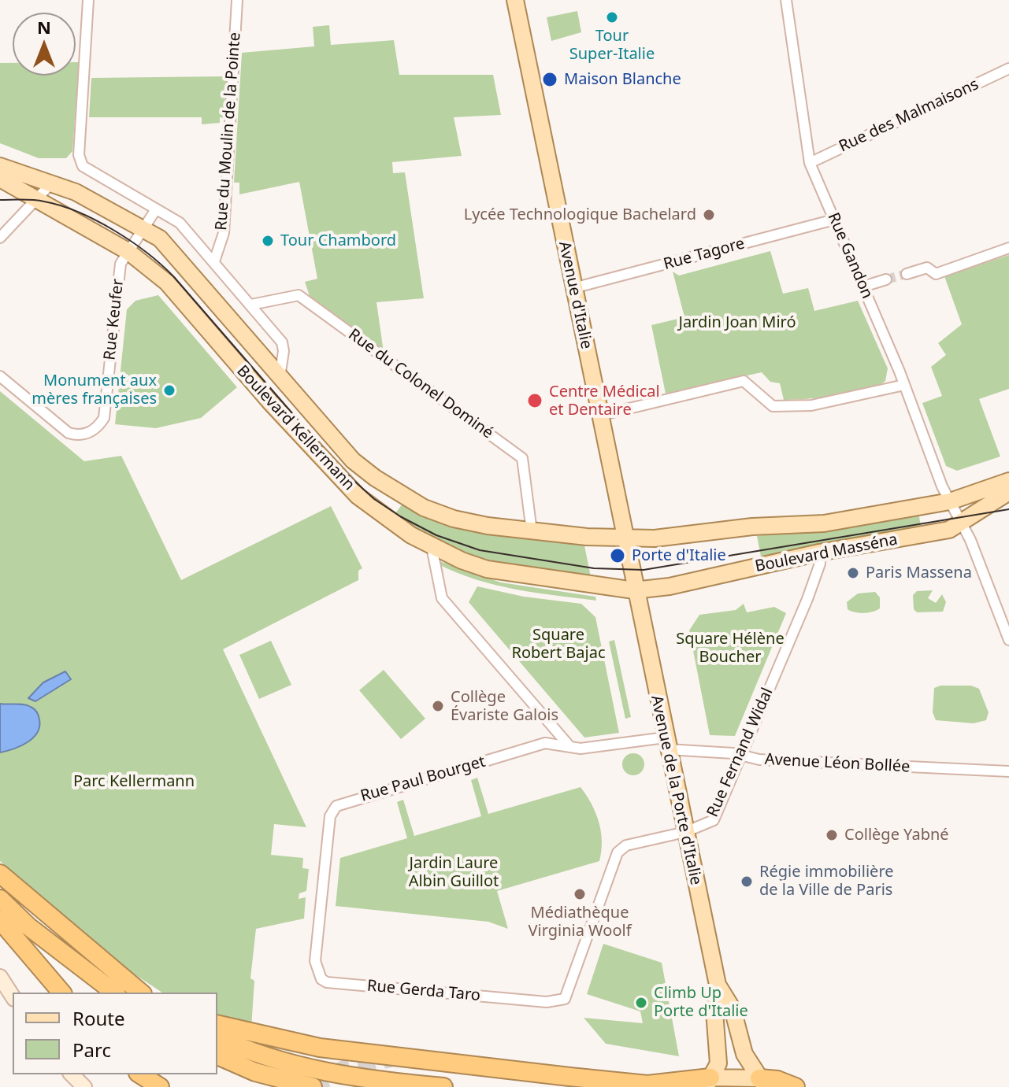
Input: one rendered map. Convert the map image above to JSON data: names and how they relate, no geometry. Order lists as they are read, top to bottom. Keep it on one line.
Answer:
{"streets":{"main road":["Avenue d'Italie","Boulevard Kellermann","Boulevard Masséna","Avenue de la Porte d'Italie"],"street":["Rue des Malmaisons","Rue du Moulin de la Pointe","Rue Tagore","Rue Gandon","Rue Keufer","Rue du Colonel Dominé","Rue Fernand Widal","Avenue Léon Bollée","Rue Paul Bourget","Rue Gerda Taro"]},"crossings":[["Rue des Malmaisons","Rue Gandon"],["Rue du Moulin de la Pointe","Boulevard Kellermann"],["Rue Tagore","Rue Gandon"],["Rue Tagore","Avenue d'Italie"],["Rue Gandon","Boulevard Masséna"],["Avenue d'Italie","Boulevard Kellermann"],["Avenue d'Italie","Boulevard Masséna"],["Avenue d'Italie","Avenue de la Porte d'Italie"],["Rue Keufer","Boulevard Kellermann"],["Rue du Colonel Dominé","Boulevard Kellermann"],["Boulevard Kellermann","Boulevard Masséna"],["Boulevard Kellermann","Avenue de la Porte d'Italie"],["Boulevard Masséna","Rue Fernand Widal"],["Boulevard Masséna","Avenue de la Porte d'Italie"],["Rue Fernand Widal","Avenue Léon Bollée"],["Rue Fernand Widal","Avenue de la Porte d'Italie"],["Rue Fernand Widal","Rue Gerda Taro"],["Avenue Léon Bollée","Rue Paul Bourget"],["Avenue Léon Bollée","Avenue de la Porte d'Italie"],["Rue Paul Bourget","Avenue de la Porte d'Italie"],["Rue Paul Bourget","Rue Gerda Taro"]],"parks":["Jardin Joan Miró","Square Robert Bajac","Square Hélène Boucher","Parc Kellermann","Jardin Laure Albin Guillot"],"places":["Tour Super-Italie","Maison Blanche","Lycée Technologique Bachelard","Tour Chambord","Monument aux mères françaises","Centre Médical et Dentaire","Porte d'Italie","Paris Massena","Collège Évariste Galois","Collège Yabné","Régie immobilière de la Ville de Paris","Médiathèque Virginia Woolf","Climb Up Porte d'Italie"],"legend":["Route","Parc"],"north":"top"}
